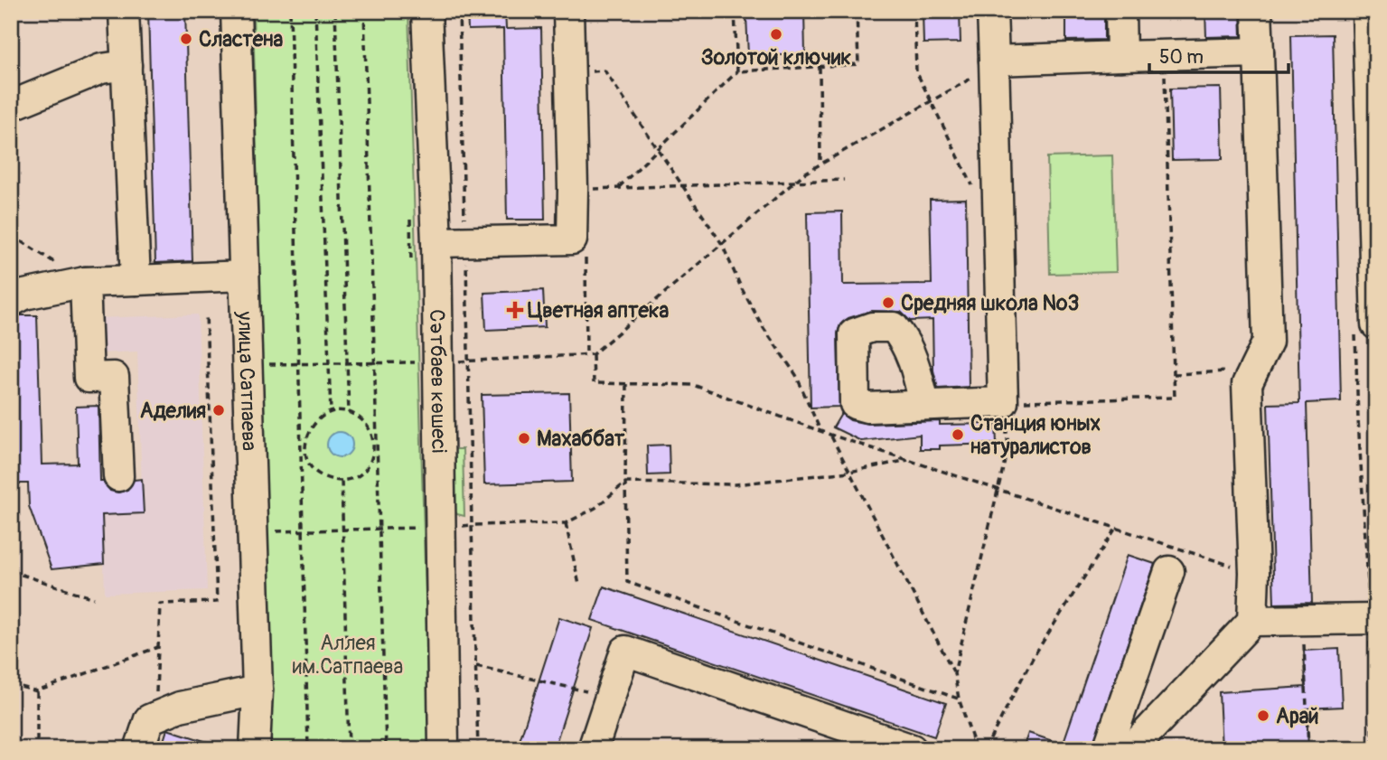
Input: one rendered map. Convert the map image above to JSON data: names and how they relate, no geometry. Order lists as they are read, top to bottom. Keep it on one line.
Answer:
{"streets":{"street":["Сәтбаев көшесі","улица Сатпаева"]},"parks":["Аллея им.Сатпаева"],"places":{"other":["Золотой ключик","Сластена","Средняя школа №3","Аделия","Станция юных натуралистов","Махаббат","Арай"],"health":["Цветная аптека"]},"scale_bar":"50 m"}
